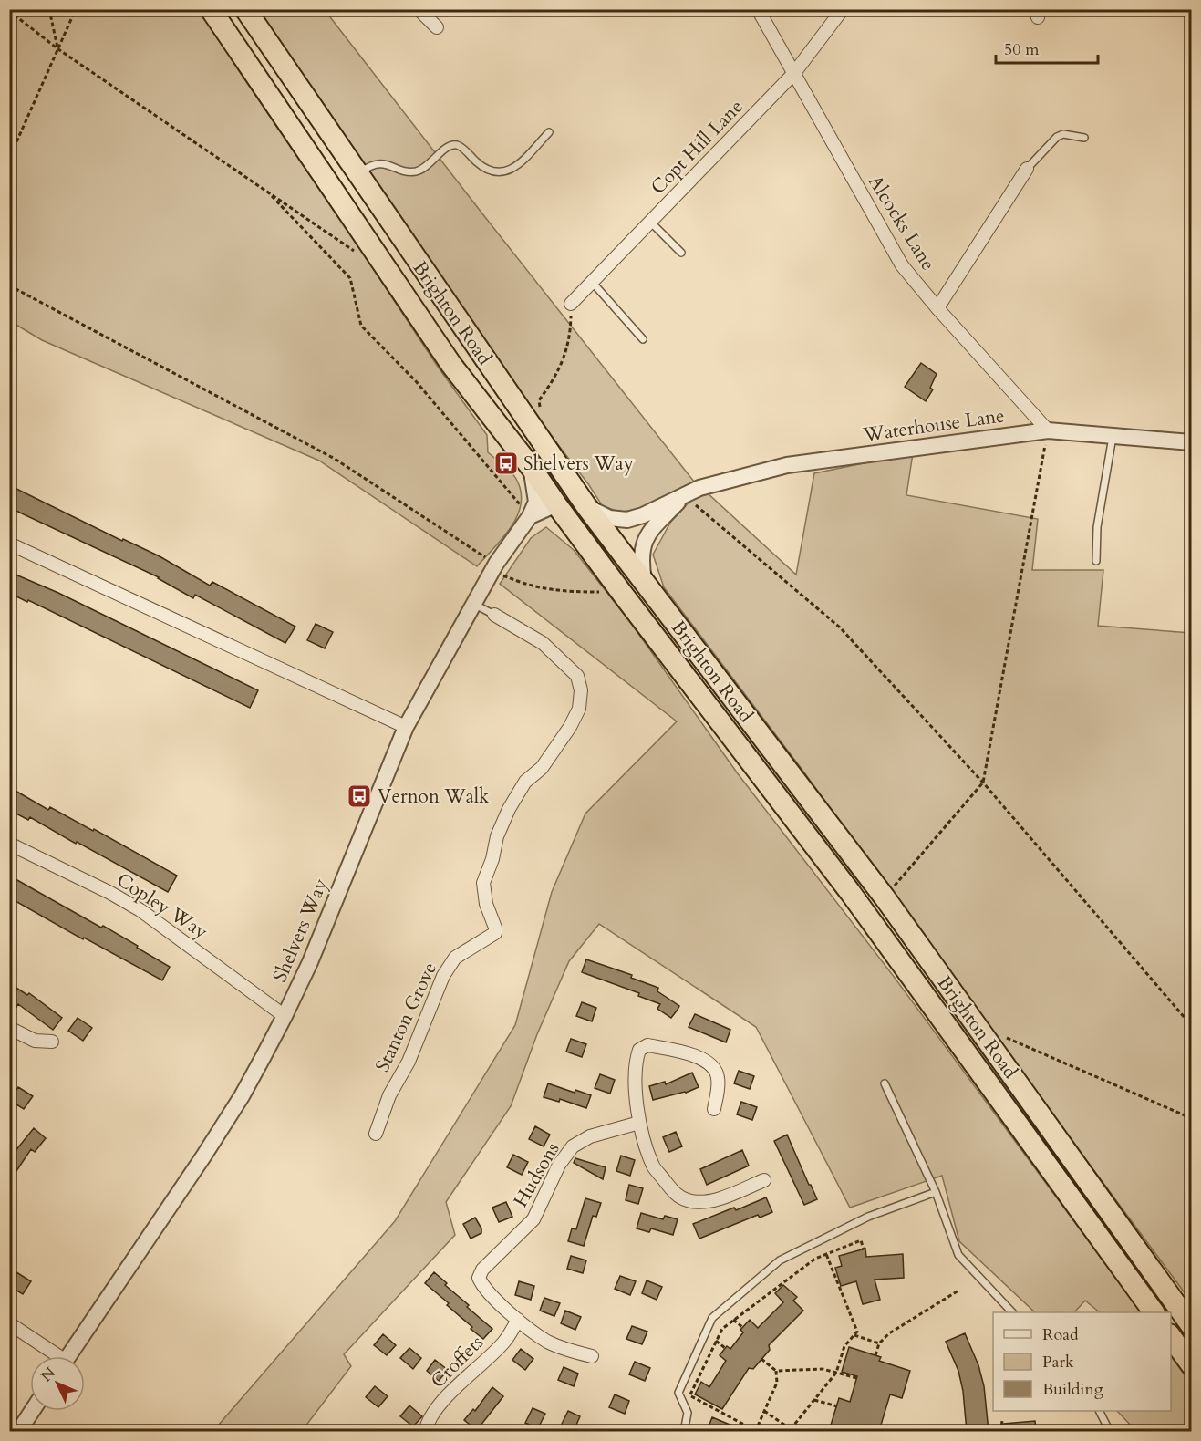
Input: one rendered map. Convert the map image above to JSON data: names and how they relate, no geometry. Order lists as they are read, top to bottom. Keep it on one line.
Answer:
{"streets":{"highway":["Brighton Road"],"street":["Copt Hill Lane","Alcocks Lane","Waterhouse Lane","Copley Way","Shelvers Way","Stanton Grove","Hudsons","Croffets"]},"crossings":[["Copt Hill Lane","Alcocks Lane"],["Alcocks Lane","Waterhouse Lane"],["Brighton Road","Waterhouse Lane"],["Copley Way","Shelvers Way"],["Hudsons","Croffets"]],"places":{"bus stop":["Shelvers Way","Vernon Walk"]},"legend":["Road","Park","Building"],"scale_bar":"50 m","north":"top left"}
